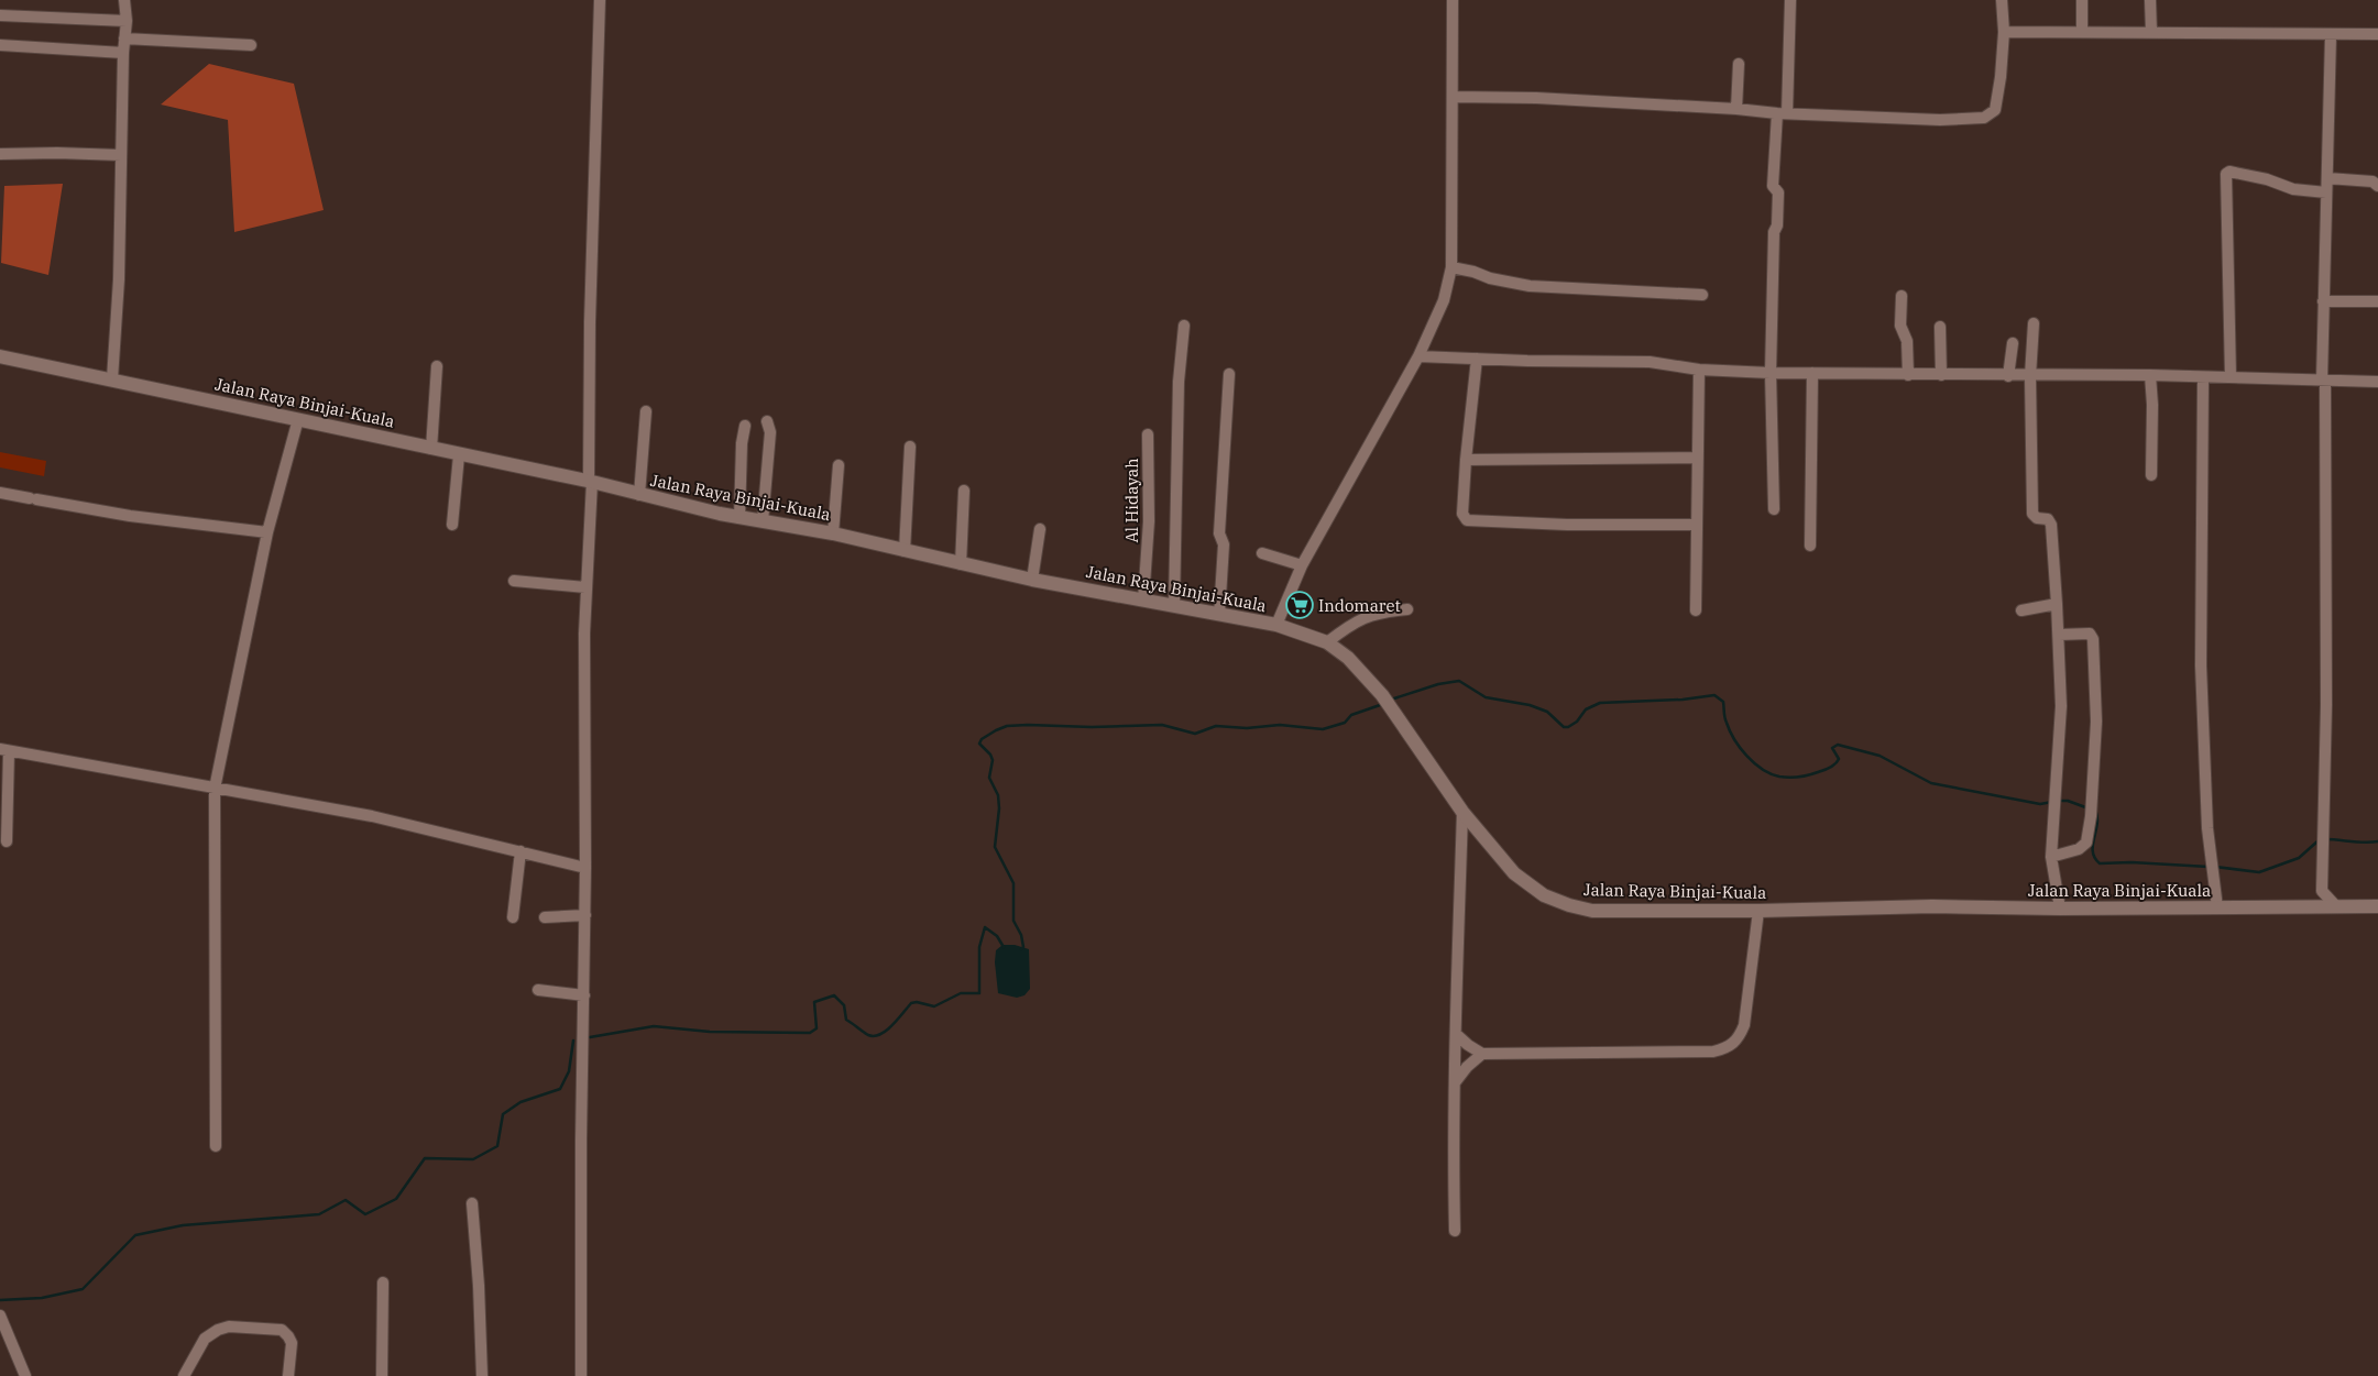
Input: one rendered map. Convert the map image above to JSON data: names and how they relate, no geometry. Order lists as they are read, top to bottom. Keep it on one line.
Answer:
{"streets":{"main road":["Jalan Raya Binjai-Kuala"],"street":["Al Hidayah"]},"crossings":[["Jalan Raya Binjai-Kuala","Al Hidayah"]],"places":{"supermarket":["Indomaret"]}}
